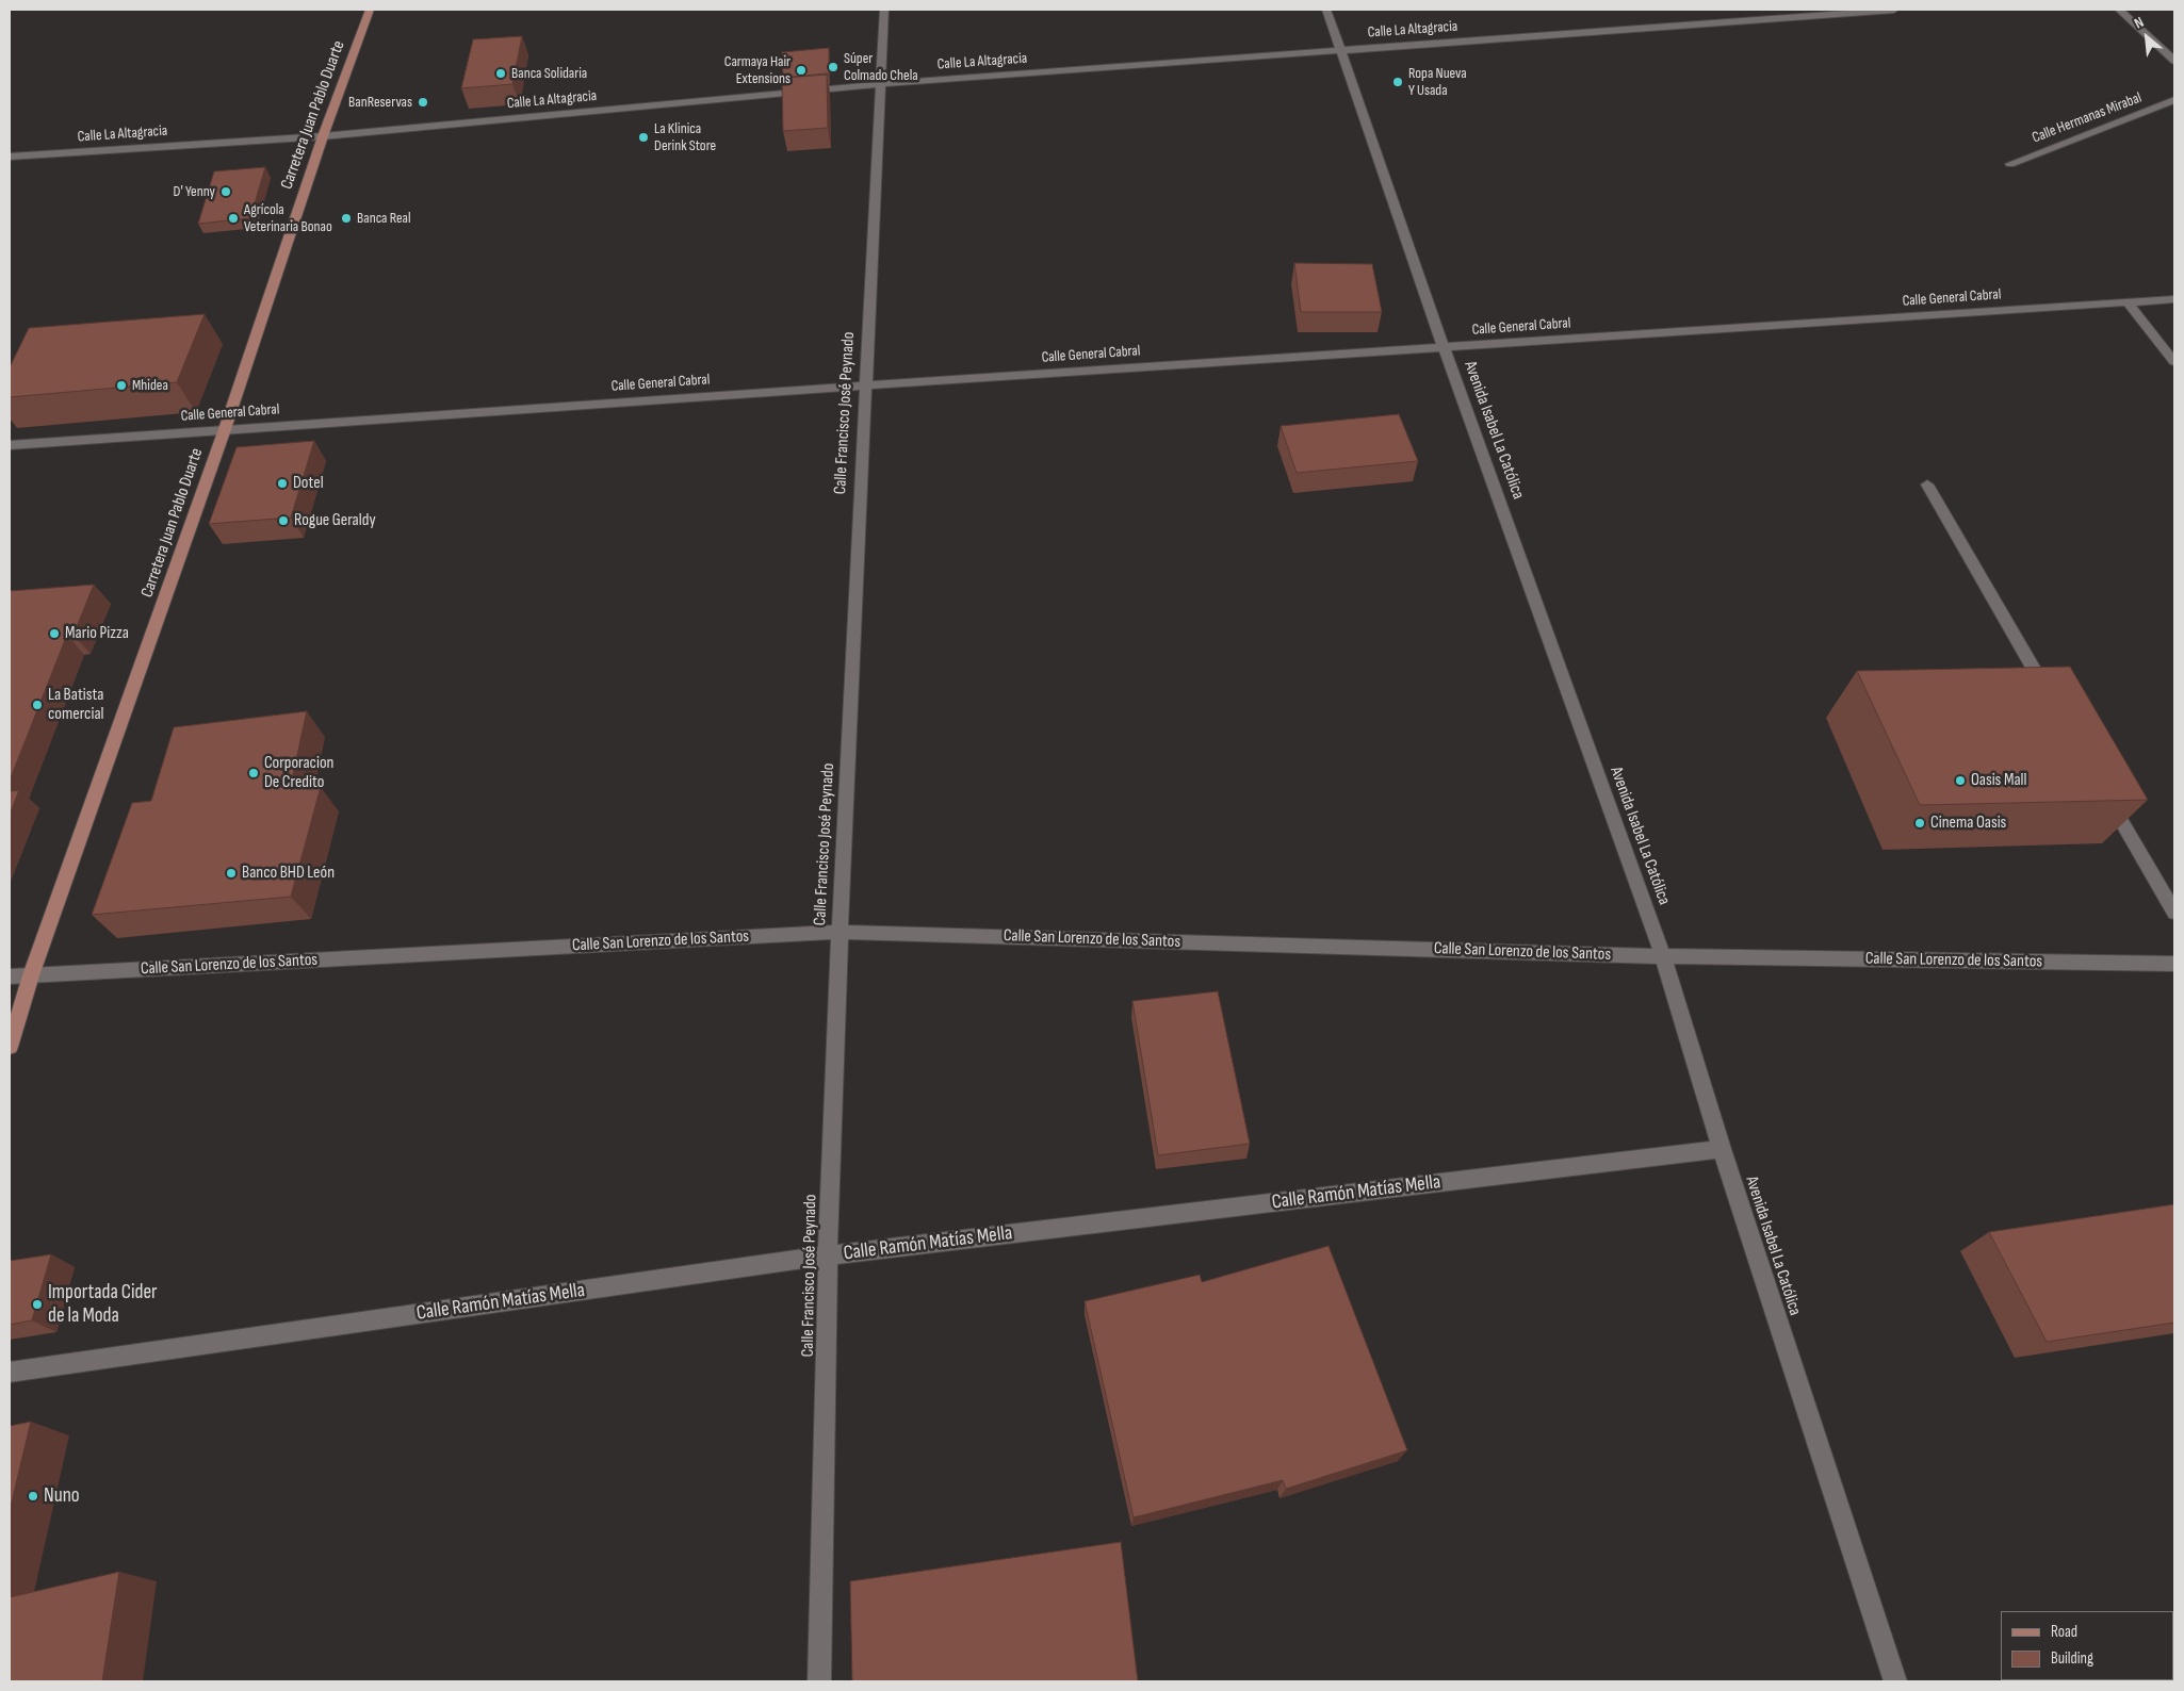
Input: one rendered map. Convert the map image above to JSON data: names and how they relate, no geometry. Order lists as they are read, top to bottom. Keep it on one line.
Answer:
{"streets":{"main road":["Carretera Juan Pablo Duarte"],"street":["Calle La Altagracia","Calle Hermanas Mirabal","Calle General Cabral","Calle Francisco José Peynado","Avenida Isabel La Católica","Calle San Lorenzo de los Santos","Calle Ramón Matías Mella"]},"crossings":[["Calle La Altagracia","Carretera Juan Pablo Duarte"],["Calle La Altagracia","Calle Francisco José Peynado"],["Calle La Altagracia","Avenida Isabel La Católica"],["Carretera Juan Pablo Duarte","Calle General Cabral"],["Carretera Juan Pablo Duarte","Calle San Lorenzo de los Santos"],["Calle General Cabral","Calle Francisco José Peynado"],["Calle General Cabral","Avenida Isabel La Católica"],["Calle Francisco José Peynado","Calle San Lorenzo de los Santos"],["Calle Francisco José Peynado","Calle Ramón Matías Mella"],["Avenida Isabel La Católica","Calle San Lorenzo de los Santos"],["Avenida Isabel La Católica","Calle Ramón Matías Mella"]],"places":["Súper Colmado Chela","Carmaya Hair Extensions","Banca Solidaria","Ropa Nueva Y Usada","BanReservas","La Klinica Derink Store","D' Yenny","Agrícola Veterinaria Bonao","Banca Real","Mhidea","Dotel","Rogue Geraldy","Mario Pizza","La Batista comercial","Corporacion De Credito","Oasis Mall","Cinema Oasis","Banco BHD León","Importada Cider de la Moda","Nuno"],"legend":["Road","Building"],"north":"top left"}
